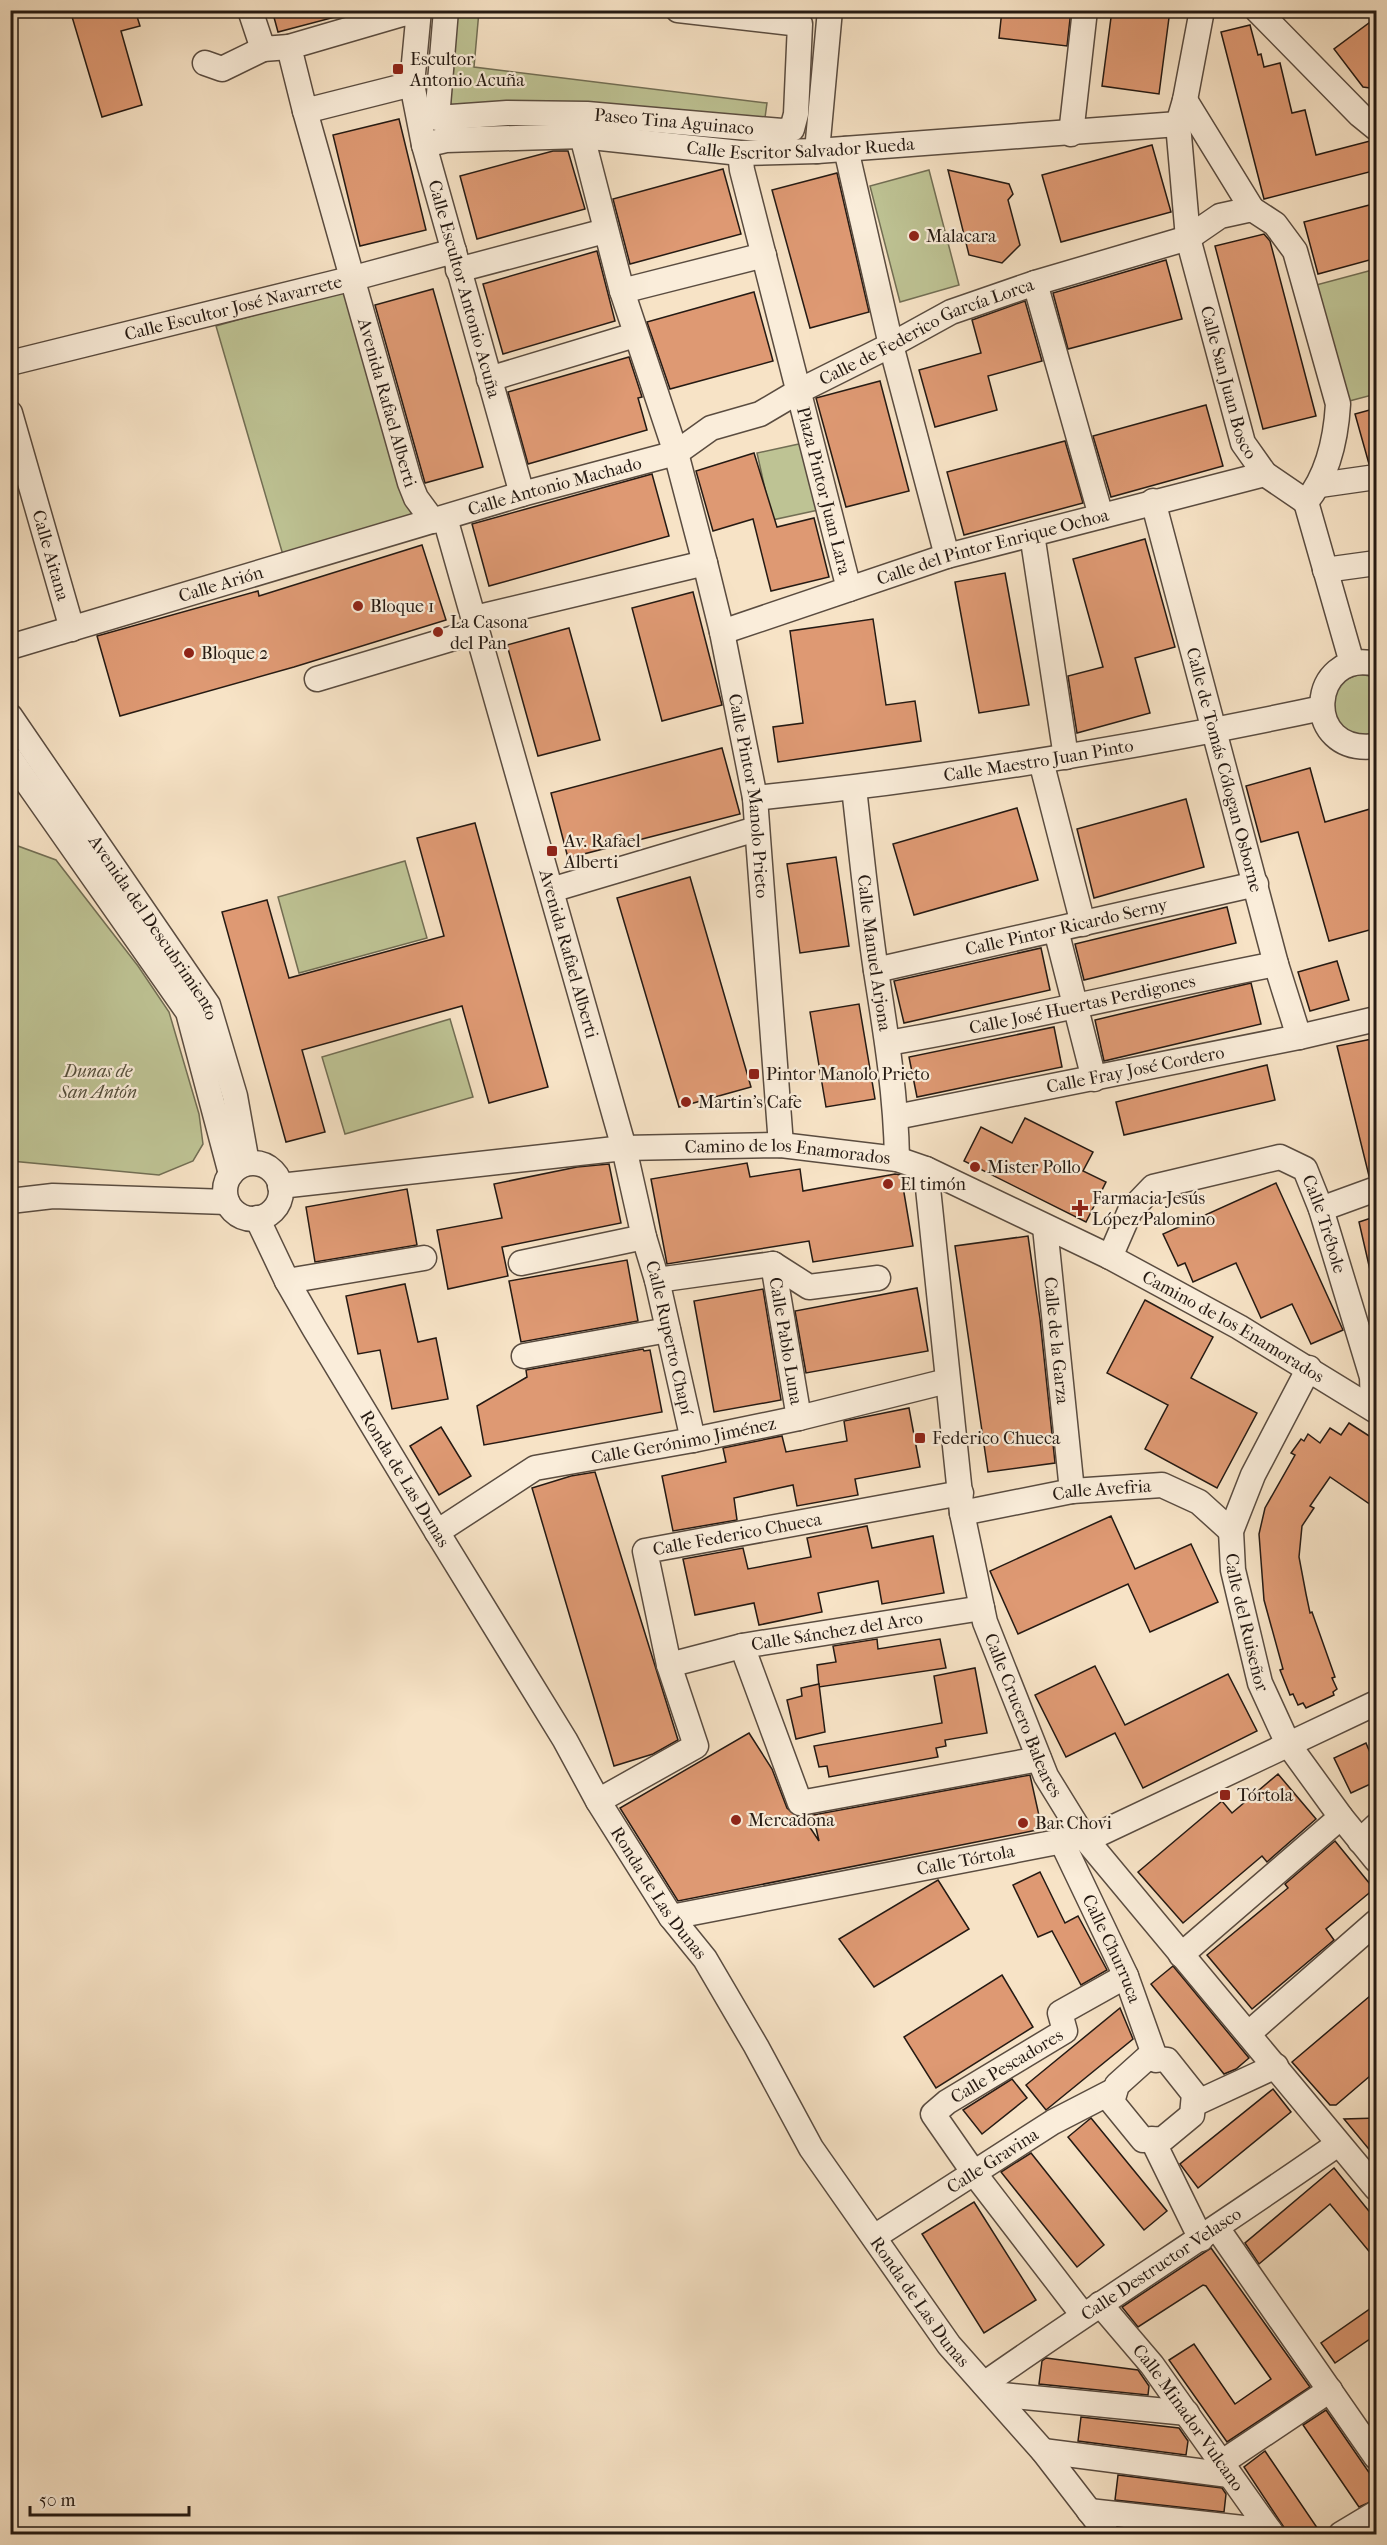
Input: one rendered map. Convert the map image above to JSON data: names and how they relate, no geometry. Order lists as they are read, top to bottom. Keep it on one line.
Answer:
{"streets":{"street":["Paseo Tina Aguinaco","Calle Escritor Salvador Rueda","Calle Escultor Antonio Acuña","Calle Escultor José Navarrete","Calle de Federico García Lorca","Calle San Juan Bosco","Avenida Rafael Alberti","Calle Antonio Machado","Plaza Pintor Juan Lara","Calle del Pintor Enrique Ochoa","Calle Aitana","Calle Arión","Calle Maestro Juan Pinto","Calle de Tomás Cólogan Osborne","Calle Pintor Manolo Prieto","Calle Pintor Ricardo Serny","Avenida del Descubrimiento","Calle Manuel Arjona","Calle José Huertas Perdigones","Calle Fray José Cordero","Camino de los Enamorados","Calle Trébole","Calle Ruperto Chapí","Calle Pablo Luna","Calle de la Garza","Calle Gerónimo Jiménez","Ronda de Las Dunas","Calle Avefria","Calle Federico Chueca","Calle del Ruiseñor","Calle Sánchez del Arco","Calle Crucero Baleares","Calle Tórtola","Calle Churruca","Calle Pescadores","Calle Gravina","Calle Destructor Velasco","Calle Minador Vulcano"]},"crossings":[["Calle Escritor Salvador Rueda","Calle Escultor Antonio Acuña"],["Calle Escritor Salvador Rueda","Calle San Juan Bosco"],["Calle Escritor Salvador Rueda","Plaza Pintor Juan Lara"],["Calle Escritor Salvador Rueda","Calle Pintor Manolo Prieto"],["Calle Escultor Antonio Acuña","Calle Escultor José Navarrete"],["Calle Escultor Antonio Acuña","Calle Antonio Machado"],["Calle Escultor José Navarrete","Avenida Rafael Alberti"],["Calle Escultor José Navarrete","Calle Pintor Manolo Prieto"],["Calle de Federico García Lorca","Calle San Juan Bosco"],["Calle de Federico García Lorca","Calle Antonio Machado"],["Calle de Federico García Lorca","Plaza Pintor Juan Lara"],["Calle de Federico García Lorca","Calle Pintor Manolo Prieto"],["Calle San Juan Bosco","Calle del Pintor Enrique Ochoa"],["Avenida Rafael Alberti","Calle Antonio Machado"],["Avenida Rafael Alberti","Calle Arión"],["Avenida Rafael Alberti","Camino de los Enamorados"],["Avenida Rafael Alberti","Calle Ruperto Chapí"],["Calle Antonio Machado","Calle Arión"],["Calle Antonio Machado","Calle Pintor Manolo Prieto"],["Plaza Pintor Juan Lara","Calle del Pintor Enrique Ochoa"],["Calle del Pintor Enrique Ochoa","Calle de Tomás Cólogan Osborne"],["Calle del Pintor Enrique Ochoa","Calle Pintor Manolo Prieto"],["Calle Aitana","Calle Arión"],["Calle Maestro Juan Pinto","Calle de Tomás Cólogan Osborne"],["Calle Maestro Juan Pinto","Calle Pintor Manolo Prieto"],["Calle Maestro Juan Pinto","Calle Manuel Arjona"],["Calle de Tomás Cólogan Osborne","Calle Pintor Ricardo Serny"],["Calle de Tomás Cólogan Osborne","Calle José Huertas Perdigones"],["Calle de Tomás Cólogan Osborne","Calle Fray José Cordero"],["Calle Pintor Manolo Prieto","Camino de los Enamorados"],["Calle Pintor Ricardo Serny","Calle Manuel Arjona"],["Avenida del Descubrimiento","Camino de los Enamorados"],["Avenida del Descubrimiento","Ronda de Las Dunas"],["Calle Manuel Arjona","Calle José Huertas Perdigones"],["Calle Manuel Arjona","Calle Fray José Cordero"],["Calle Manuel Arjona","Camino de los Enamorados"],["Camino de los Enamorados","Calle Trébole"],["Camino de los Enamorados","Calle de la Garza"],["Camino de los Enamorados","Ronda de Las Dunas"],["Camino de los Enamorados","Calle del Ruiseñor"],["Camino de los Enamorados","Calle Crucero Baleares"],["Calle Ruperto Chapí","Calle Gerónimo Jiménez"],["Calle Pablo Luna","Calle Gerónimo Jiménez"],["Calle de la Garza","Calle Avefria"],["Calle Gerónimo Jiménez","Ronda de Las Dunas"],["Calle Gerónimo Jiménez","Calle Crucero Baleares"],["Ronda de Las Dunas","Calle Federico Chueca"],["Ronda de Las Dunas","Calle Tórtola"],["Ronda de Las Dunas","Calle Gravina"],["Ronda de Las Dunas","Calle Destructor Velasco"],["Calle Avefria","Calle Federico Chueca"],["Calle Avefria","Calle del Ruiseñor"],["Calle Avefria","Calle Crucero Baleares"],["Calle Federico Chueca","Calle Crucero Baleares"],["Calle del Ruiseñor","Calle Tórtola"],["Calle Sánchez del Arco","Calle Crucero Baleares"],["Calle Crucero Baleares","Calle Tórtola"],["Calle Crucero Baleares","Calle Churruca"],["Calle Crucero Baleares","Calle Destructor Velasco"],["Calle Tórtola","Calle Churruca"],["Calle Churruca","Calle Pescadores"],["Calle Churruca","Calle Gravina"],["Calle Pescadores","Calle Minador Vulcano"],["Calle Gravina","Calle Minador Vulcano"],["Calle Destructor Velasco","Calle Minador Vulcano"]],"parks":["Dunas de San Antón"],"places":{"transit":["Escultor Antonio Acuña","Av. Rafael Alberti","Pintor Manolo Prieto","Federico Chueca","Tórtola"],"other":["Malacara","Bloque 1","La Casona del Pan","Bloque 2","Martin's Cafe","Mister Pollo","El timón","Mercadona","Bar Chovi"],"health":["Farmacia Jesús López Palomino"]},"scale_bar":"50 m"}
